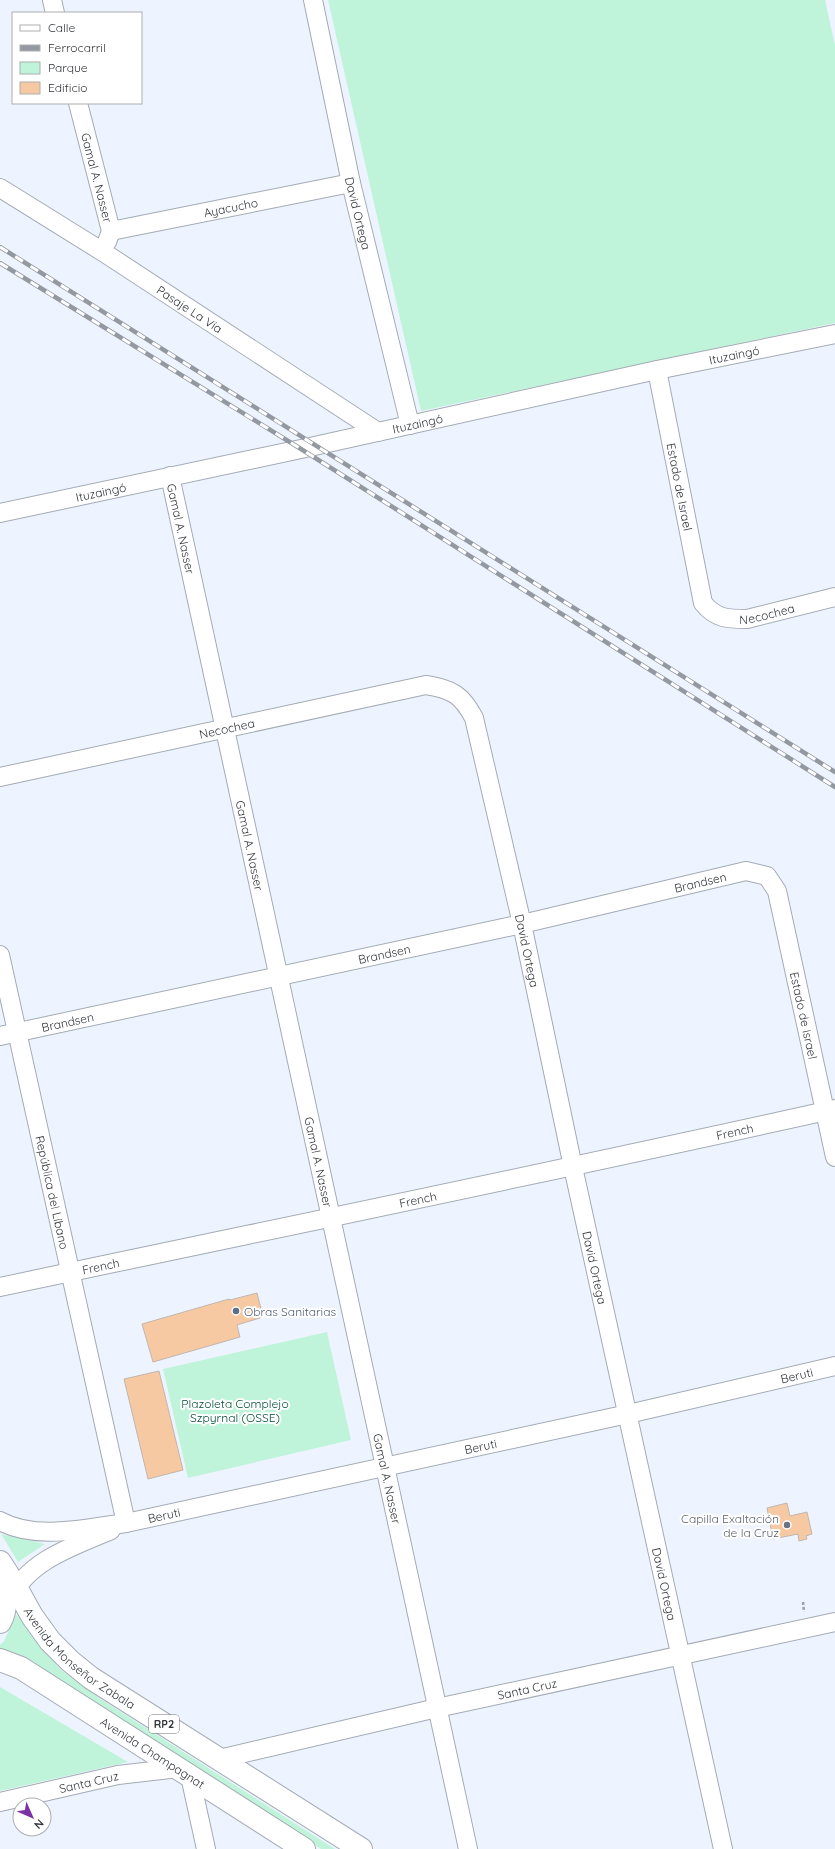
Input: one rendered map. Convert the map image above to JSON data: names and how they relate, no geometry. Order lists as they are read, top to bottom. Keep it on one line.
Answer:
{"streets":{"highway":["Avenida Monseñor Zabala","RP2","Avenida Champagnat"],"street":["Gamal A. Nasser","Ayacucho","David Ortega","Pasaje La Vía","Ituzaingó","Estado de Israel","Necochea","Brandsen","French","República del Líbano","Beruti","Santa Cruz"]},"crossings":[["Gamal A. Nasser","Ayacucho"],["Gamal A. Nasser","Pasaje La Vía"],["Gamal A. Nasser","Ituzaingó"],["Gamal A. Nasser","Necochea"],["Gamal A. Nasser","Brandsen"],["Gamal A. Nasser","French"],["Gamal A. Nasser","Beruti"],["Gamal A. Nasser","Santa Cruz"],["Ayacucho","David Ortega"],["David Ortega","Ituzaingó"],["David Ortega","Necochea"],["David Ortega","Brandsen"],["David Ortega","French"],["David Ortega","Beruti"],["David Ortega","Santa Cruz"],["Pasaje La Vía","Ituzaingó"],["Ituzaingó","Estado de Israel"],["Estado de Israel","Necochea"],["Estado de Israel","Brandsen"],["Estado de Israel","French"],["Brandsen","República del Líbano"],["French","República del Líbano"],["República del Líbano","Beruti"],["Beruti","Avenida Monseñor Zabala"],["Beruti","RP2"],["Avenida Monseñor Zabala","Santa Cruz"],["Avenida Monseñor Zabala","RP2"],["Santa Cruz","Avenida Champagnat"]],"parks":["Plazoleta Complejo Szpyrnal (OSSE)"],"places":["Obras Sanitarias","Capilla Exaltación de la Cruz"],"legend":["Calle","Ferrocarril","Parque","Edificio"],"north":"bottom right"}
